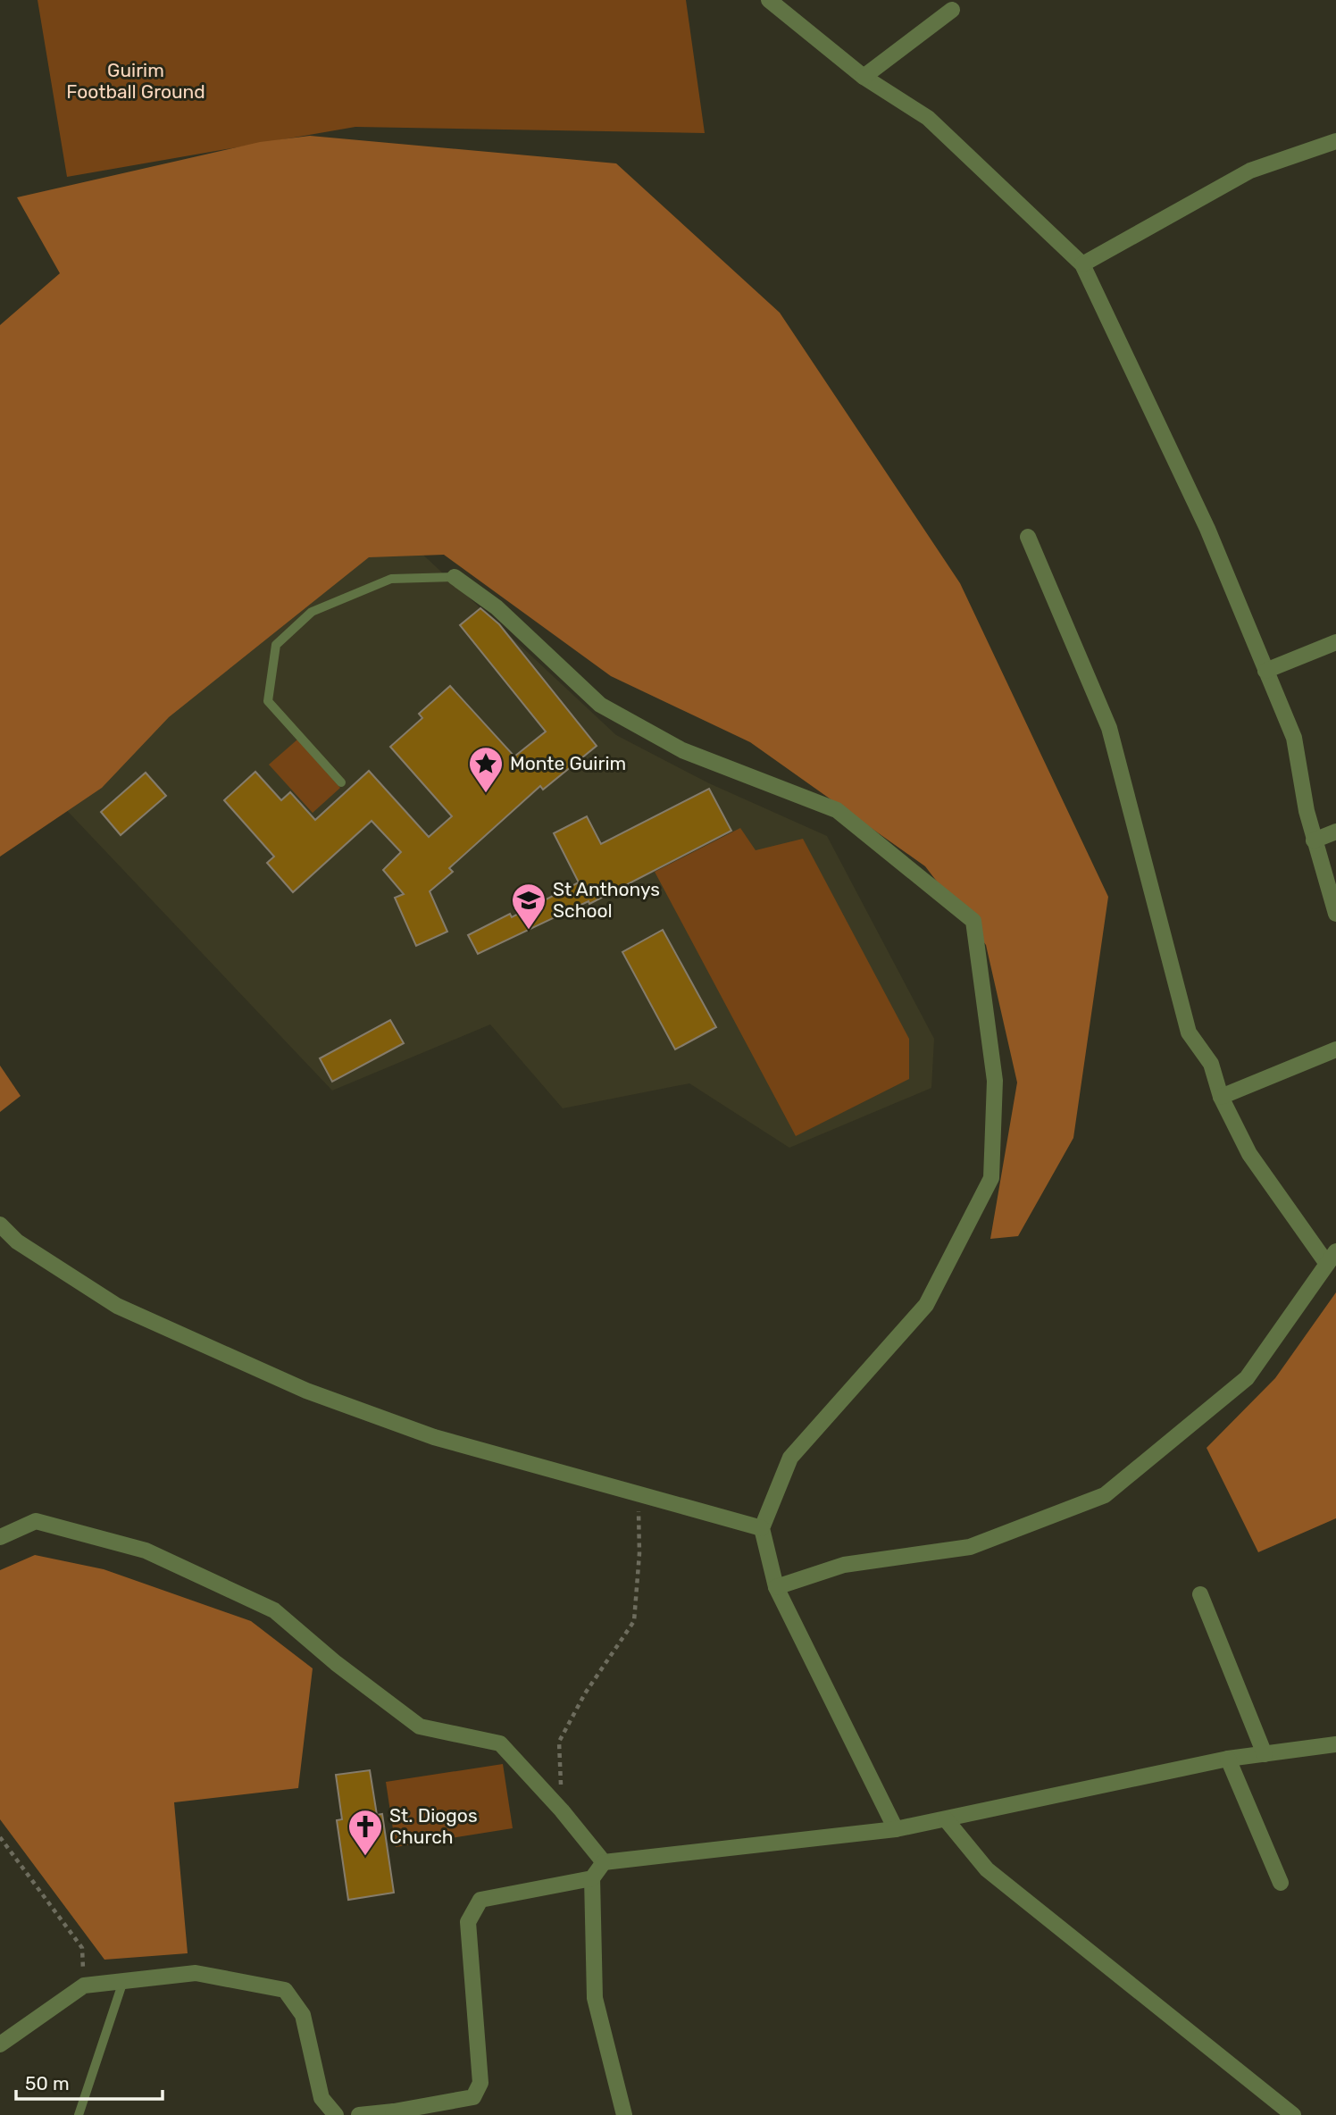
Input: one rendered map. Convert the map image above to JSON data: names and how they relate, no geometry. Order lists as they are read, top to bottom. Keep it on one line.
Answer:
{"parks":["Guirim Football Ground"],"places":{"place":["Monte Guirim"],"school or university":["St Anthonys School"],"church":["St. Diogos Church"]},"scale_bar":"50 m"}
